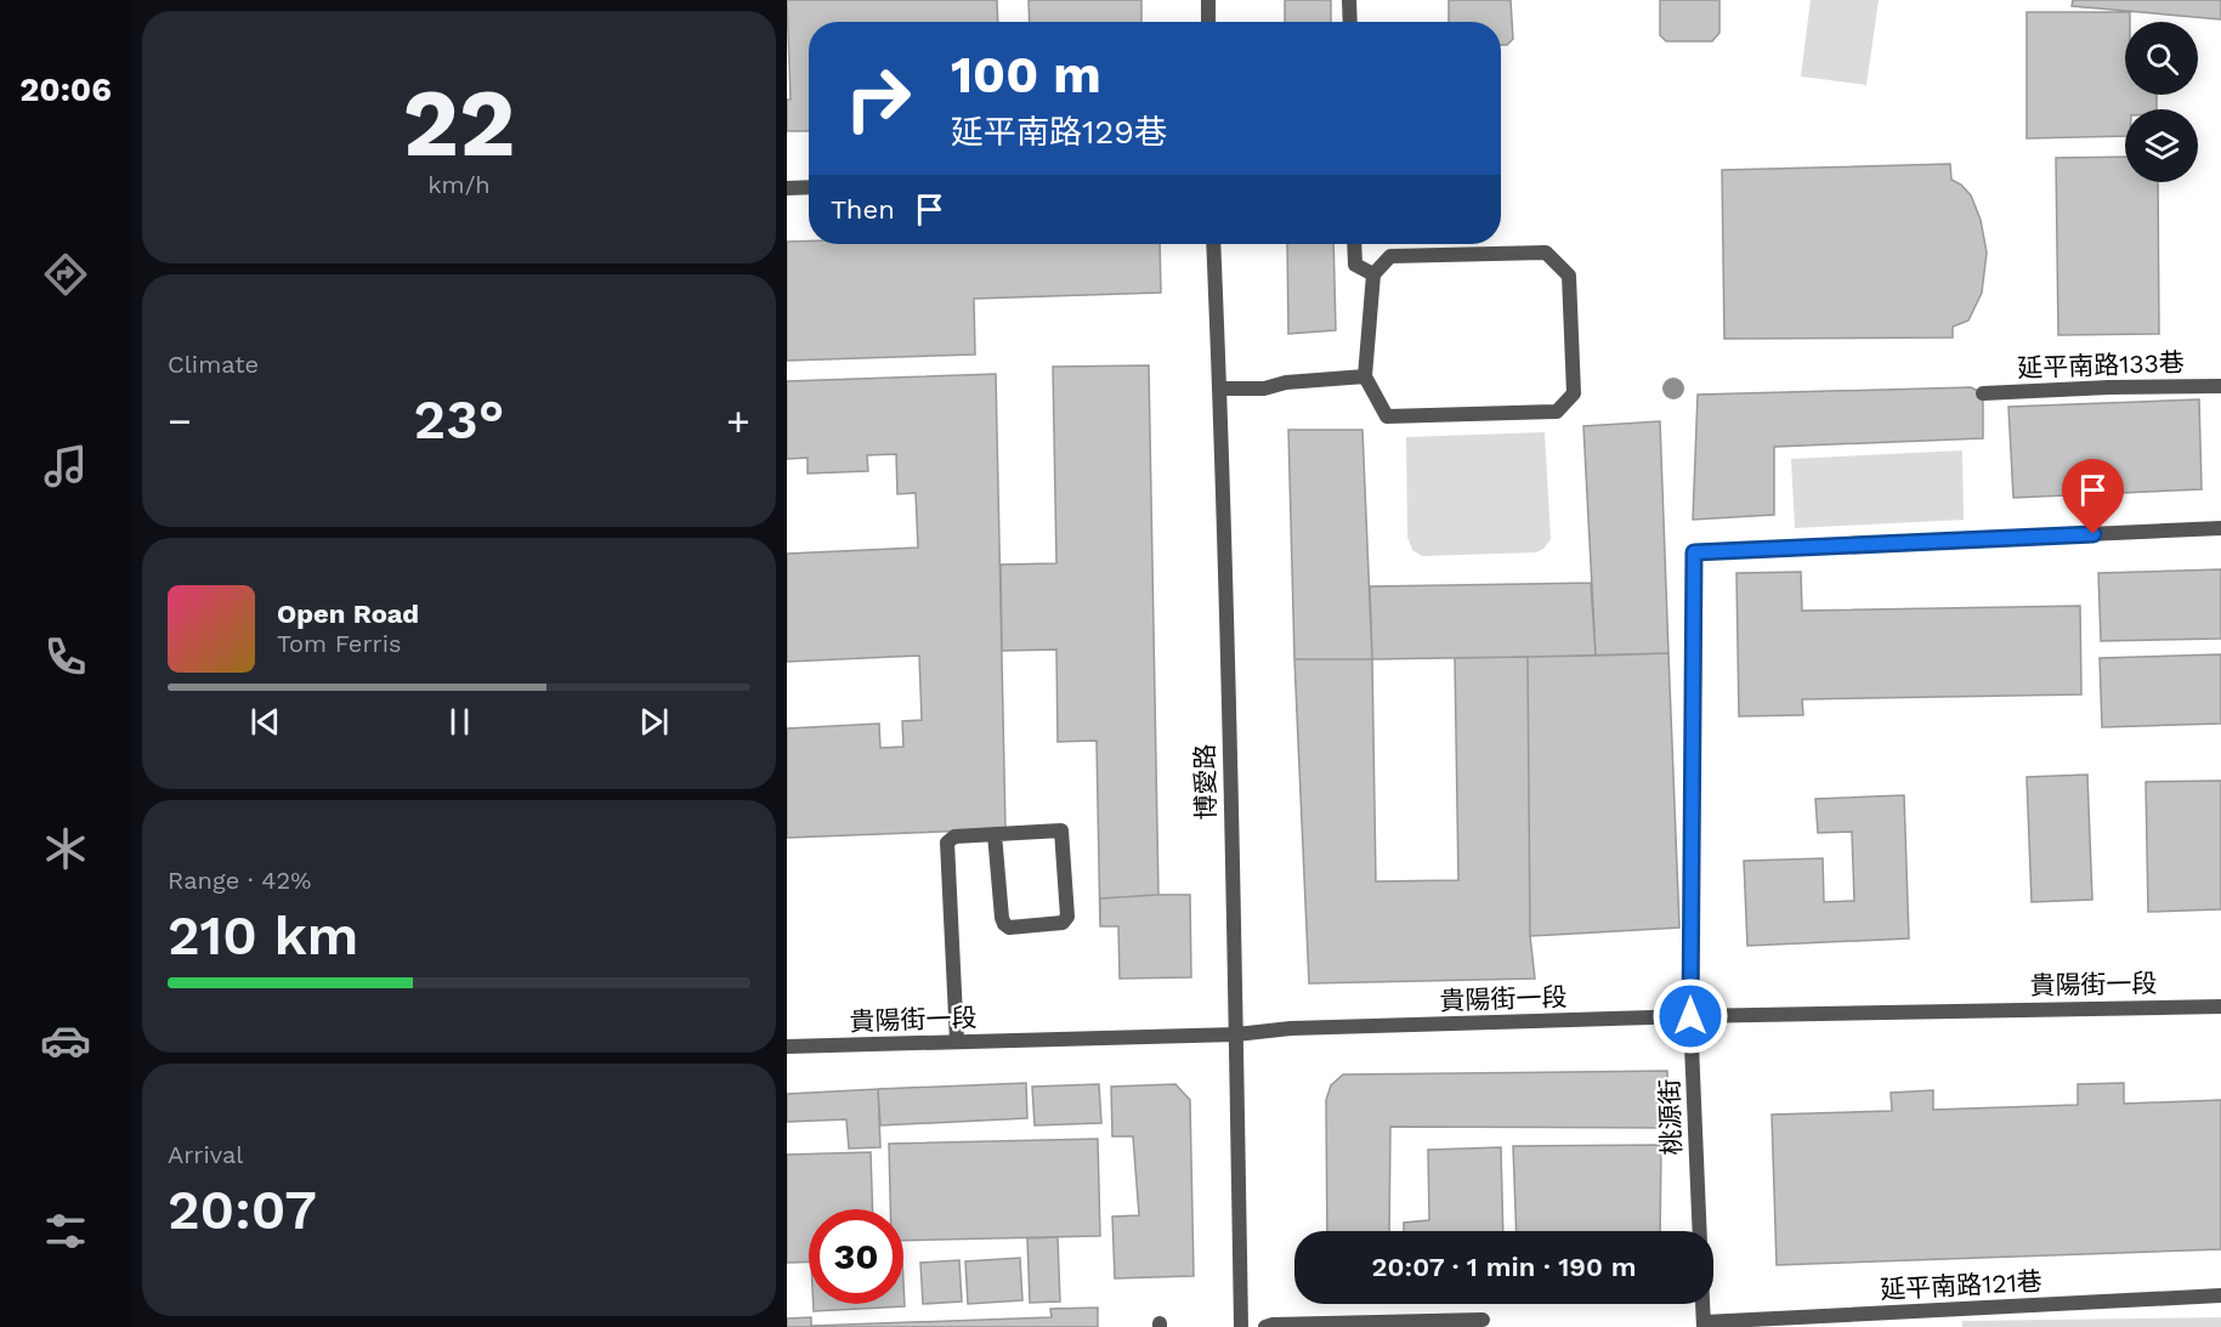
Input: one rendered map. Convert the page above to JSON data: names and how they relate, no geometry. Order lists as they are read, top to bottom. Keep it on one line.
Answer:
{"streets":{"street":["延平南路133巷","博愛路","貴陽街一段","桃源街","延平南路121巷"]},"crossings":[["博愛路","貴陽街一段"],["貴陽街一段","桃源街"]],"page":{"tabs":"20:06","tile":[["22","km/h"],"Climate",["Range · 42%","210 km"],["Arrival","20:07"]],"turn":["100 m","延平南路129巷"],"then":"Then","heat":["−","23°","+"],"song":["Open Road","Tom Ferris"],"limit":"30","trip":"20:07 · 1 min · 190 m"}}
